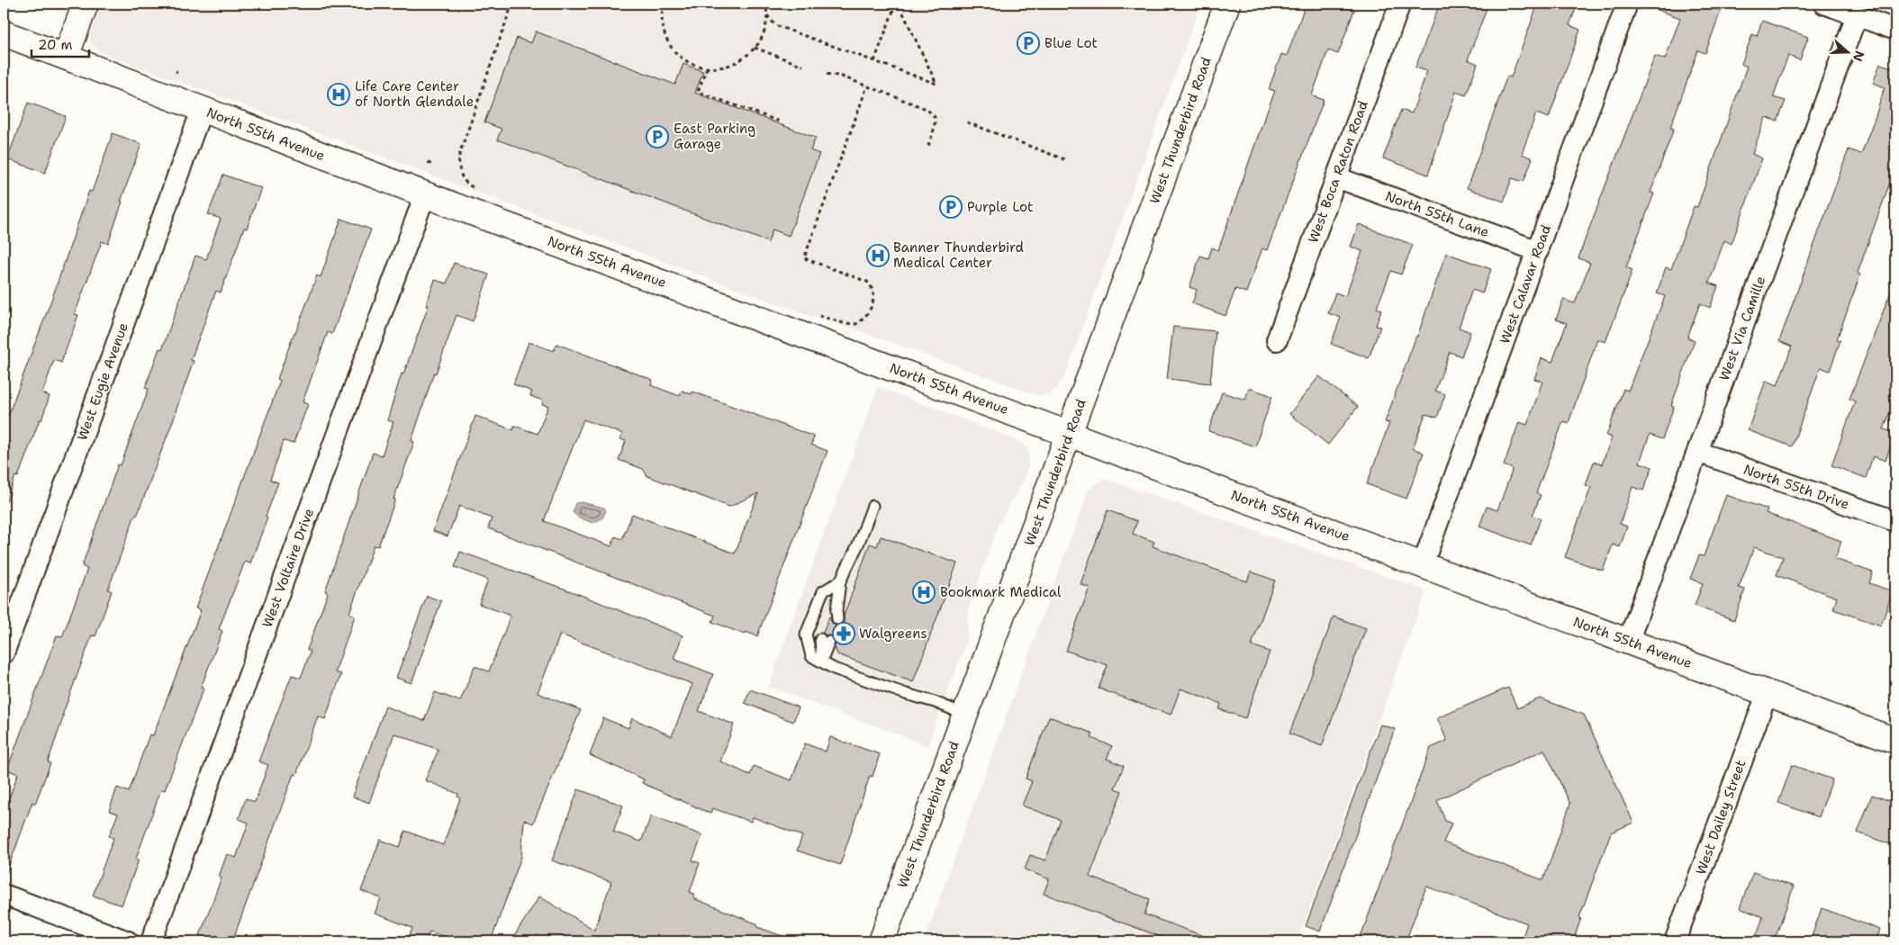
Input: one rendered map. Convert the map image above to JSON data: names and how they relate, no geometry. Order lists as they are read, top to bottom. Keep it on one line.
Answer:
{"streets":{"street":["West Thunderbird Road","North 55th Avenue","West Boca Raton Road","North 55th Lane","West Calavar Road","West Via Camille","West Eugie Avenue","North 55th Drive","West Voltaire Drive","West Dailey Street"]},"crossings":[["West Thunderbird Road","North 55th Avenue"],["North 55th Avenue","West Calavar Road"],["North 55th Avenue","West Via Camille"],["North 55th Avenue","West Eugie Avenue"],["North 55th Avenue","West Voltaire Drive"],["North 55th Avenue","West Dailey Street"],["West Boca Raton Road","North 55th Lane"],["North 55th Lane","West Calavar Road"],["West Via Camille","North 55th Drive"]],"places":{"parking":["Blue Lot","East Parking Garage","Purple Lot"],"hospital":["Life Care Center of North Glendale","Banner Thunderbird Medical Center","Bookmark Medical"],"pharmacy":["Walgreens"]},"scale_bar":"20 m","north":"right"}
